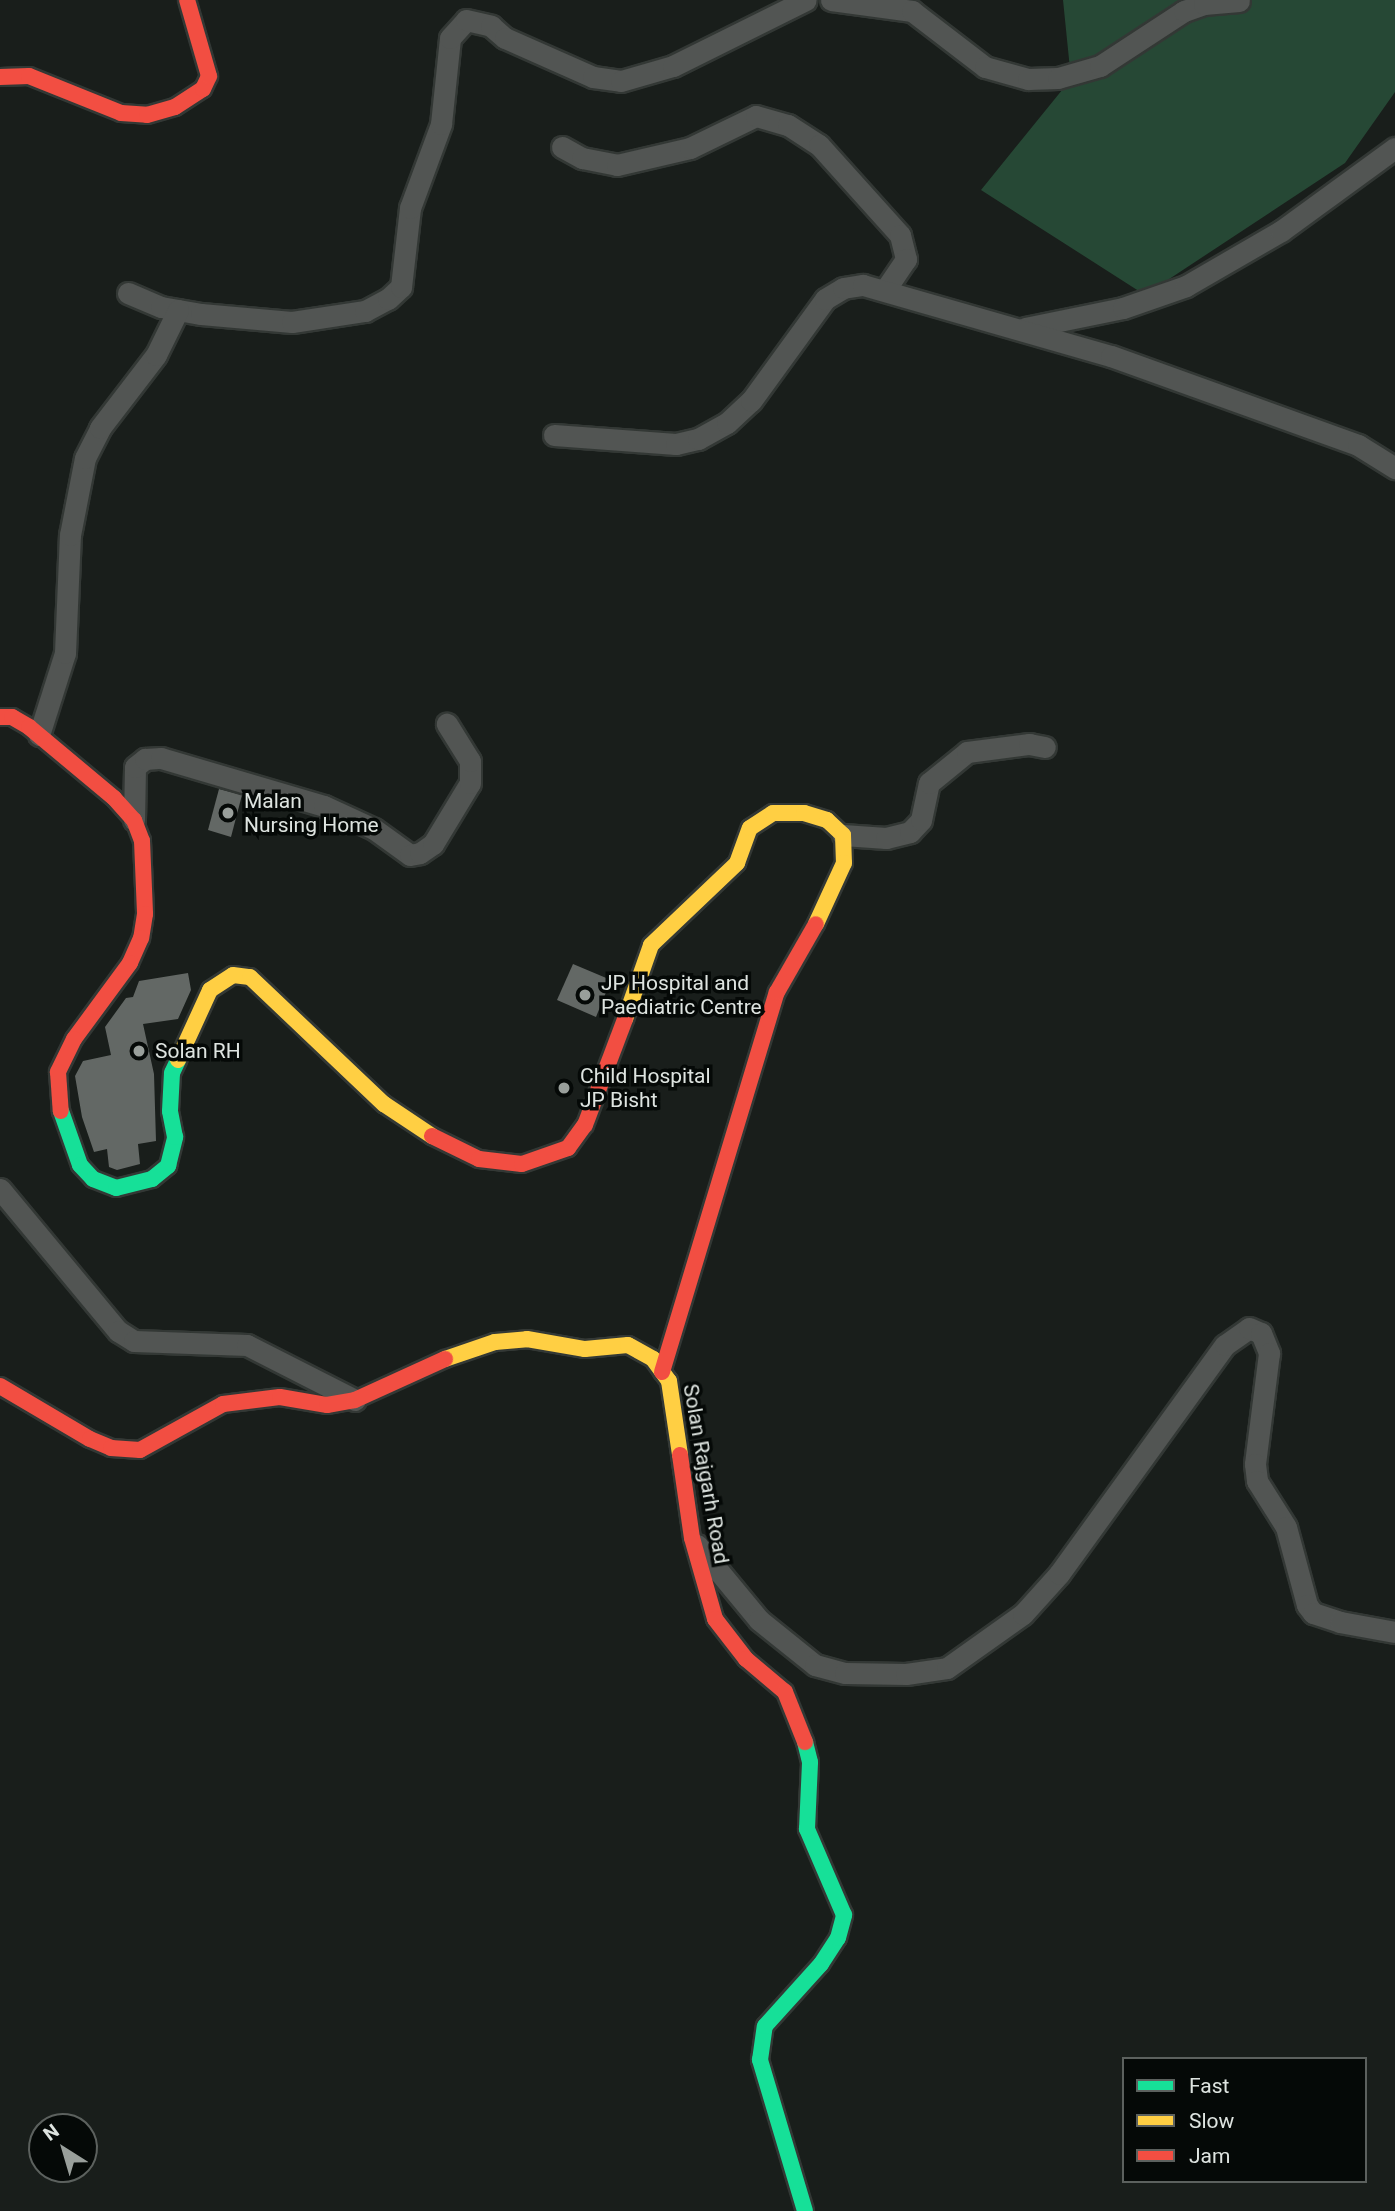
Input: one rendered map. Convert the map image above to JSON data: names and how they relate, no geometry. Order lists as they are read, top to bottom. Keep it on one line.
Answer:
{"streets":{"street":["Solan Rajgarh Road"]},"places":["Malan Nursing Home","JP Hospital and Paediatric Centre","Solan RH","Child Hospital JP Bisht"],"legend":["Fast","Slow","Jam"],"north":"top left"}
